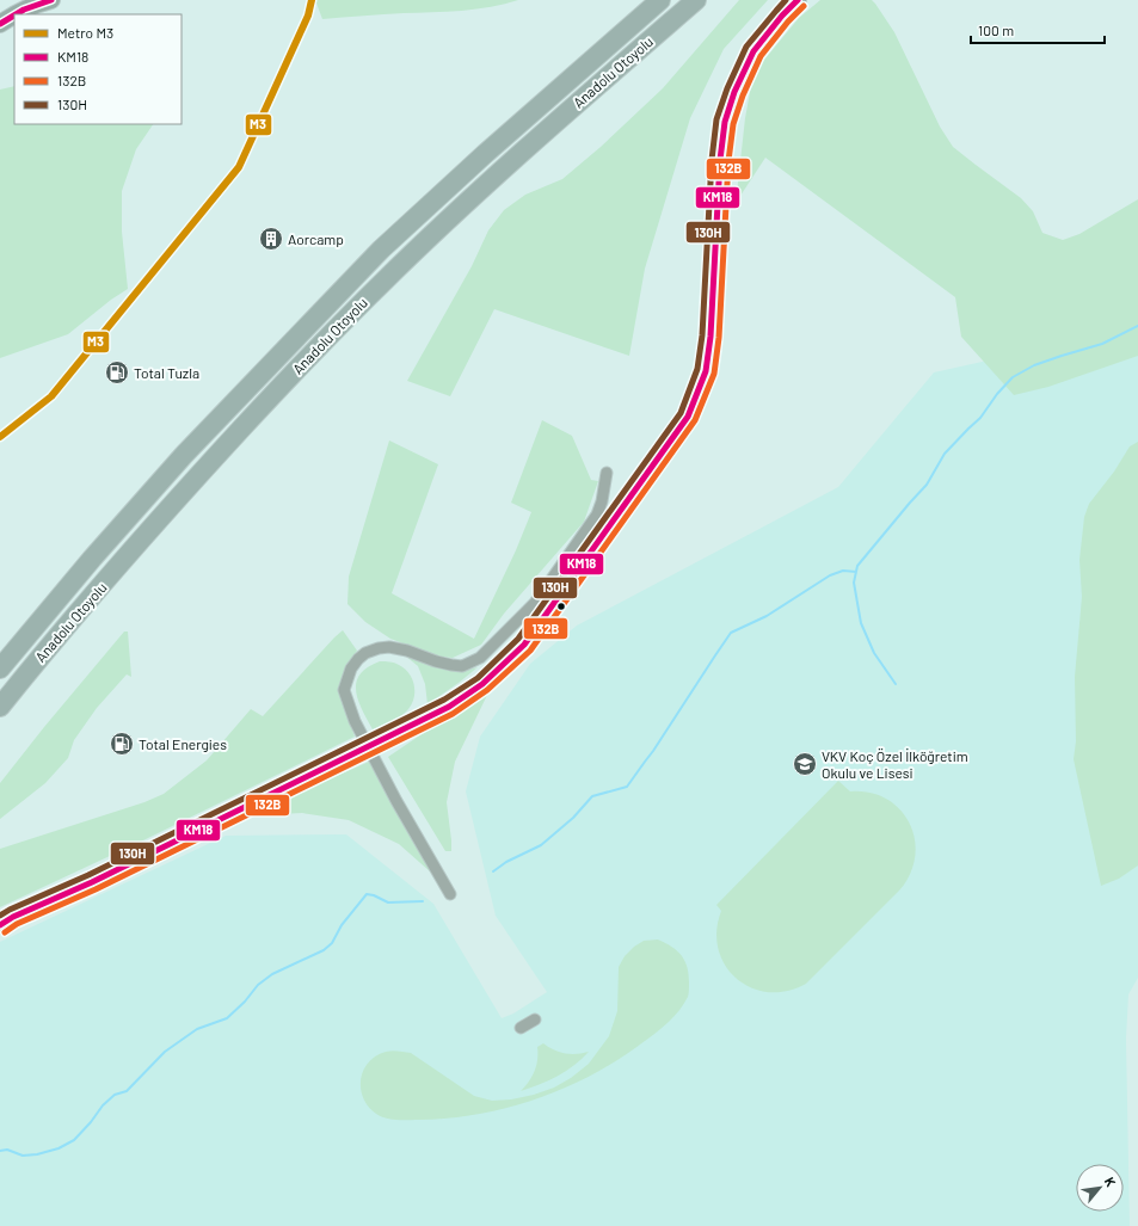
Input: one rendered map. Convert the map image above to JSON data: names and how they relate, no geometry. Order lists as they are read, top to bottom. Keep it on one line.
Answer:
{"streets":{"highway":["Anadolu Otoyolu"]},"places":{"building":["Aorcamp"],"fuel station":["Total Tuzla","Total Energies"],"school or university":["VKV Koç Özel İlköğretim Okulu ve Lisesi"]},"lines":["metro line M3","transit line KM18","transit line 130H","transit line 132B"],"legend":["Metro M3","KM18","132B","130H"],"scale_bar":"100 m","north":"top right"}
